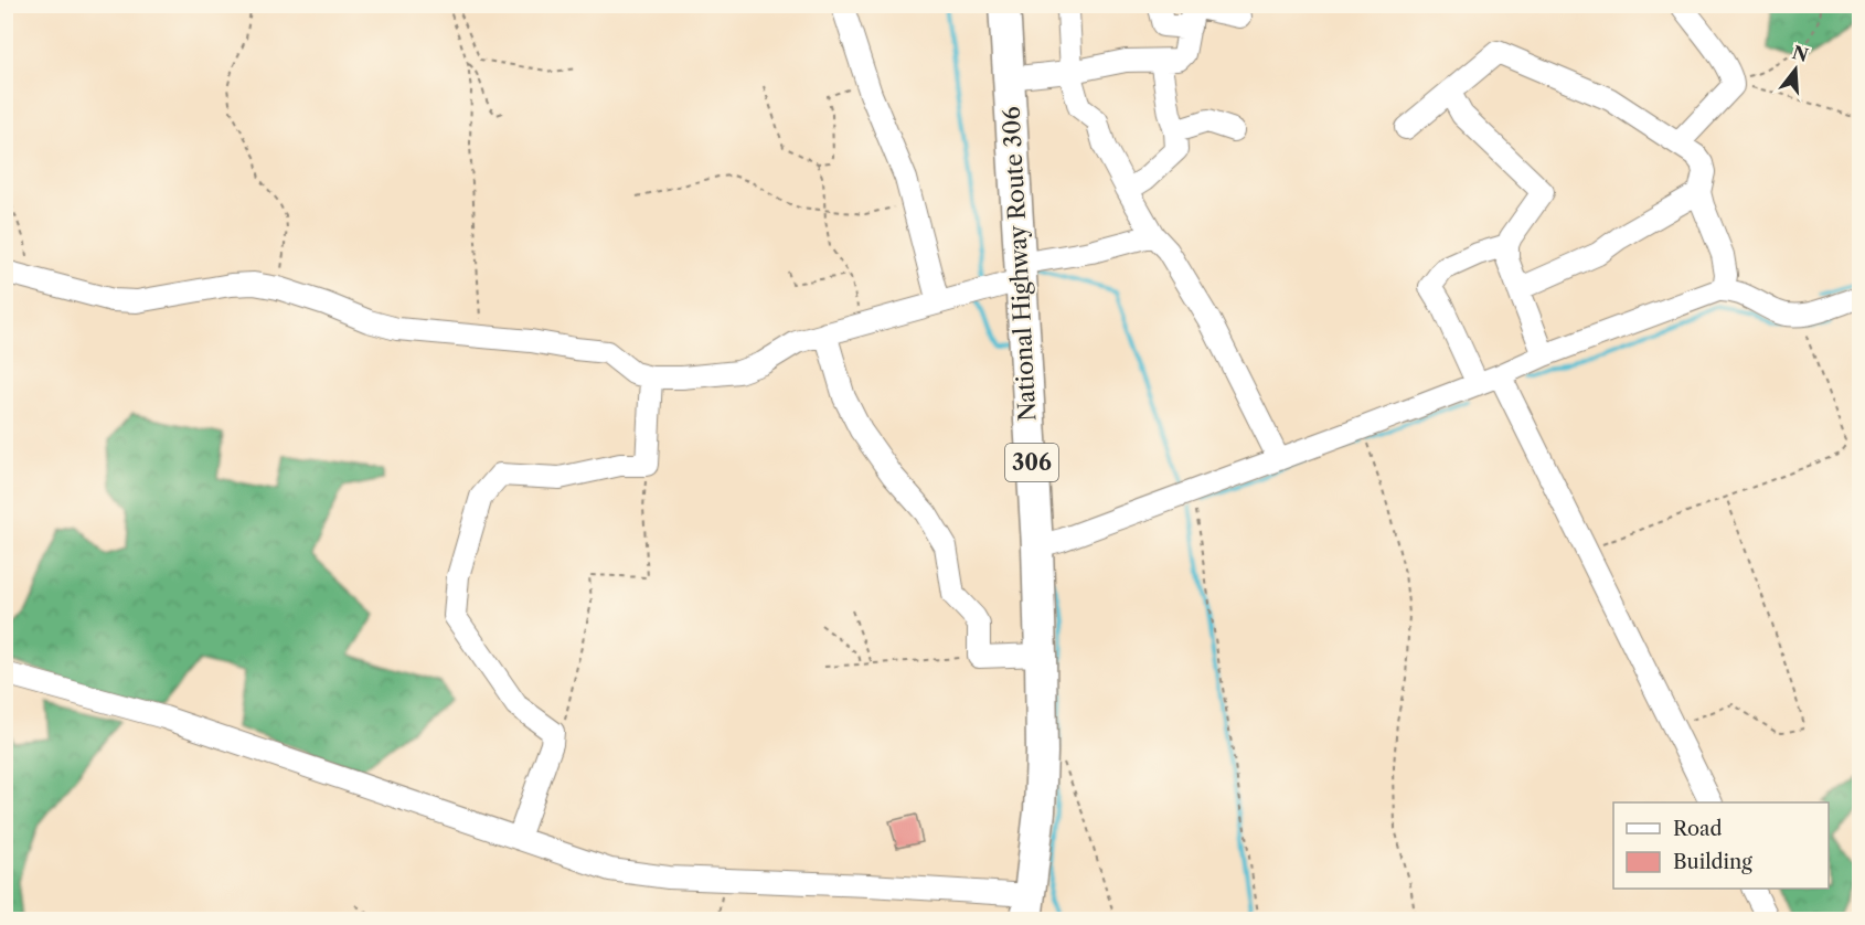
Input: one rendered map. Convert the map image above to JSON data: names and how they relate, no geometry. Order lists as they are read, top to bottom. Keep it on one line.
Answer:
{"streets":{"highway":["National Highway Route 306","306"]},"legend":["Road","Building"],"north":"top"}
